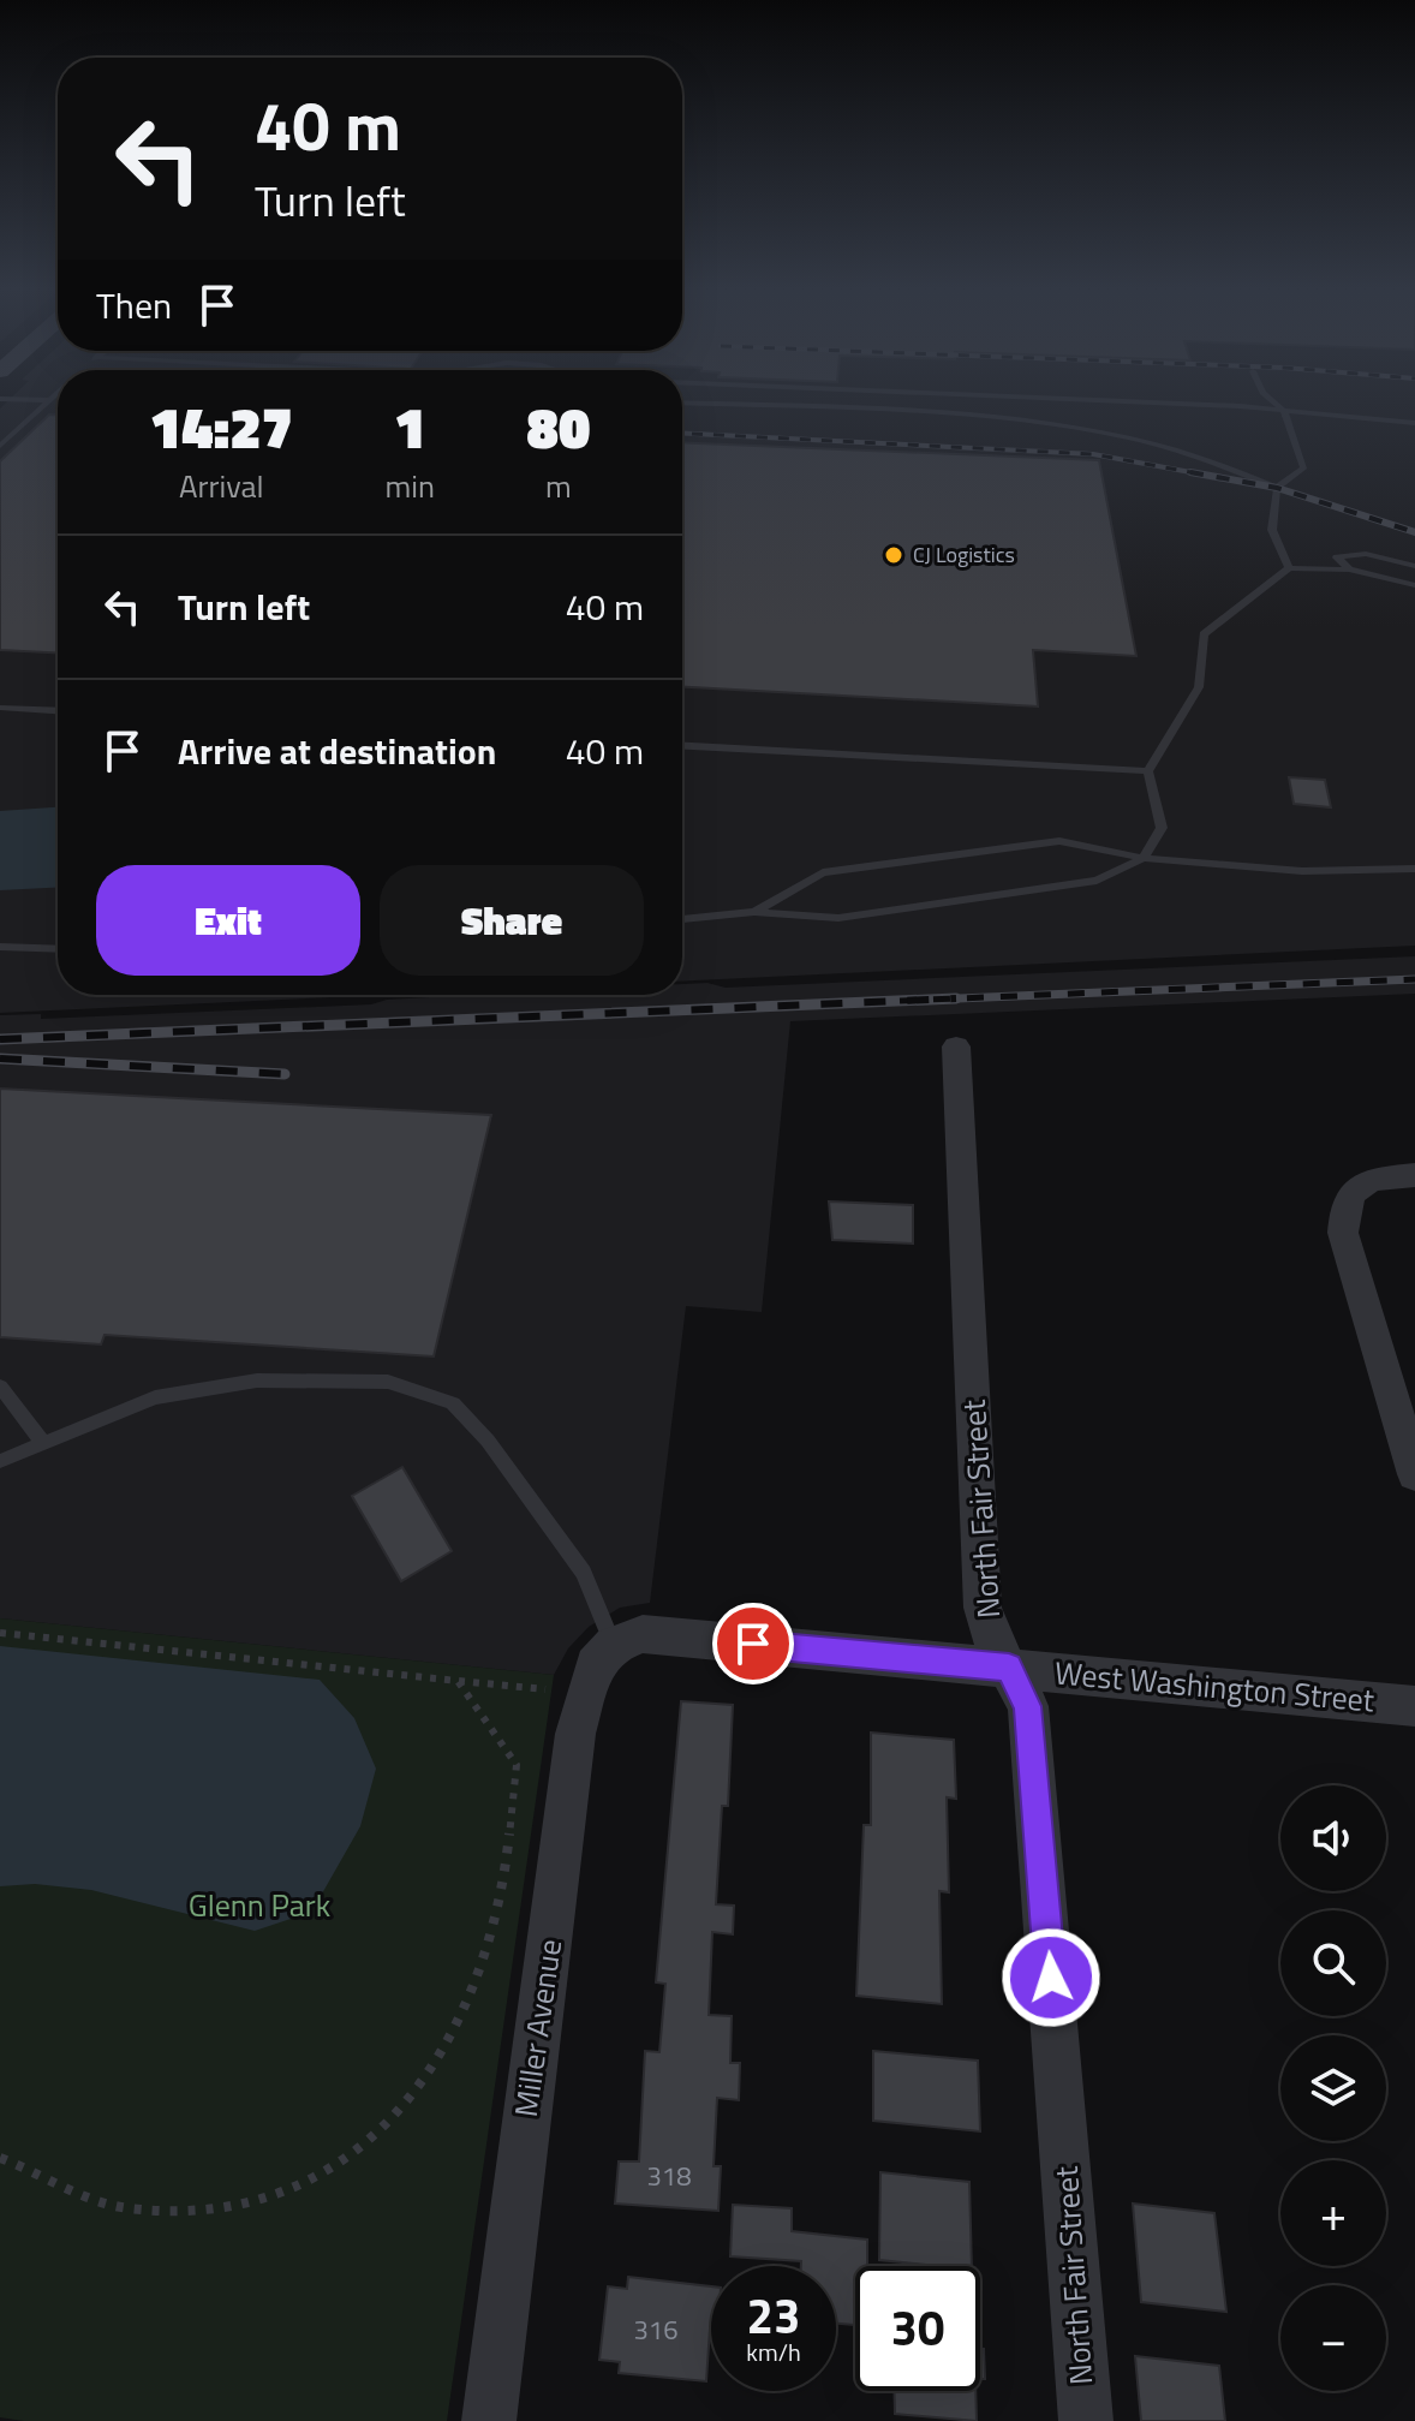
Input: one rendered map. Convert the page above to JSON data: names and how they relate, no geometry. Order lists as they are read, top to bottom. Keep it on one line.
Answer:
{"streets":{"street":["North Fair Street","West Washington Street","Miller Avenue"]},"crossings":[["North Fair Street","West Washington Street"],["West Washington Street","Miller Avenue"]],"parks":["Glenn Park"],"places":["CJ Logistics"],"house_numbers":["318","316"],"page":{"turn":["40 m","Turn left"],"then":"Then","eta":["14:27","Arrival","1","min","80","m"],"list":[{"name":"Turn left","value":"40 m"},{"name":"Arrive at destination","value":"40 m"}],"buttons":["Exit","Share"],"map_buttons":["+","−"],"speed":"23 km/h","limit":"30"}}
